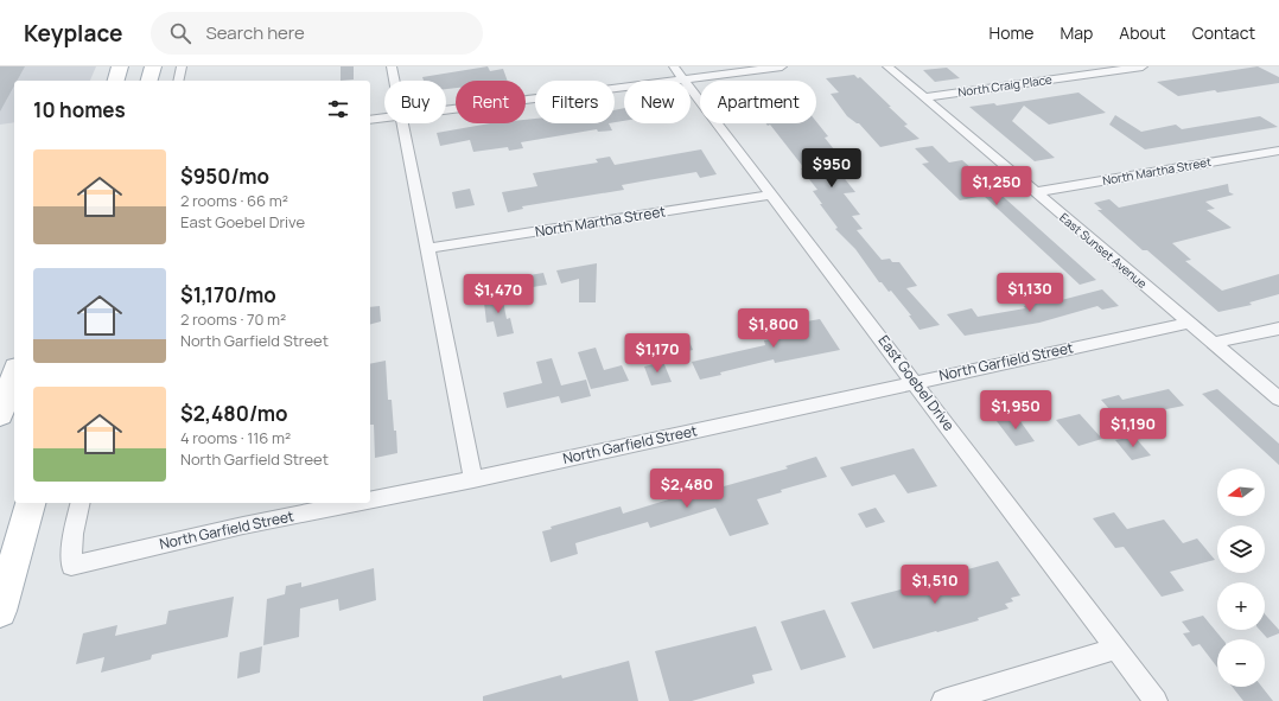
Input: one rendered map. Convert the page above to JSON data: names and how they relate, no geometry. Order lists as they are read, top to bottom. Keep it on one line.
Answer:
{"streets":{"street":["North Craig Place","North Martha Street","East Sunset Avenue","North Garfield Street","East Goebel Drive"]},"crossings":[["North Craig Place","East Sunset Avenue"],["North Martha Street","East Sunset Avenue"],["North Martha Street","East Goebel Drive"],["East Sunset Avenue","North Garfield Street"],["North Garfield Street","East Goebel Drive"]],"north":"left","page":{"header":"Keyplace","search":"Search here","nav":["Home","Map","About","Contact"],"chip":["Buy","Rent","Filters","New","Apartment"],"heading":"10 homes","list":[{"name":"$950/mo","note":"2 rooms · 66 m² · East Goebel Drive"},{"name":"$1,170/mo","note":"2 rooms · 70 m² · North Garfield Street"},{"name":"$2,480/mo","note":"4 rooms · 116 m² · North Garfield Street"}],"price":["$950","$1,250","$1,130","$1,470","$1,800","$1,170","$1,950","$1,190","$2,480","$1,510"],"map_buttons":["+","−"]}}
